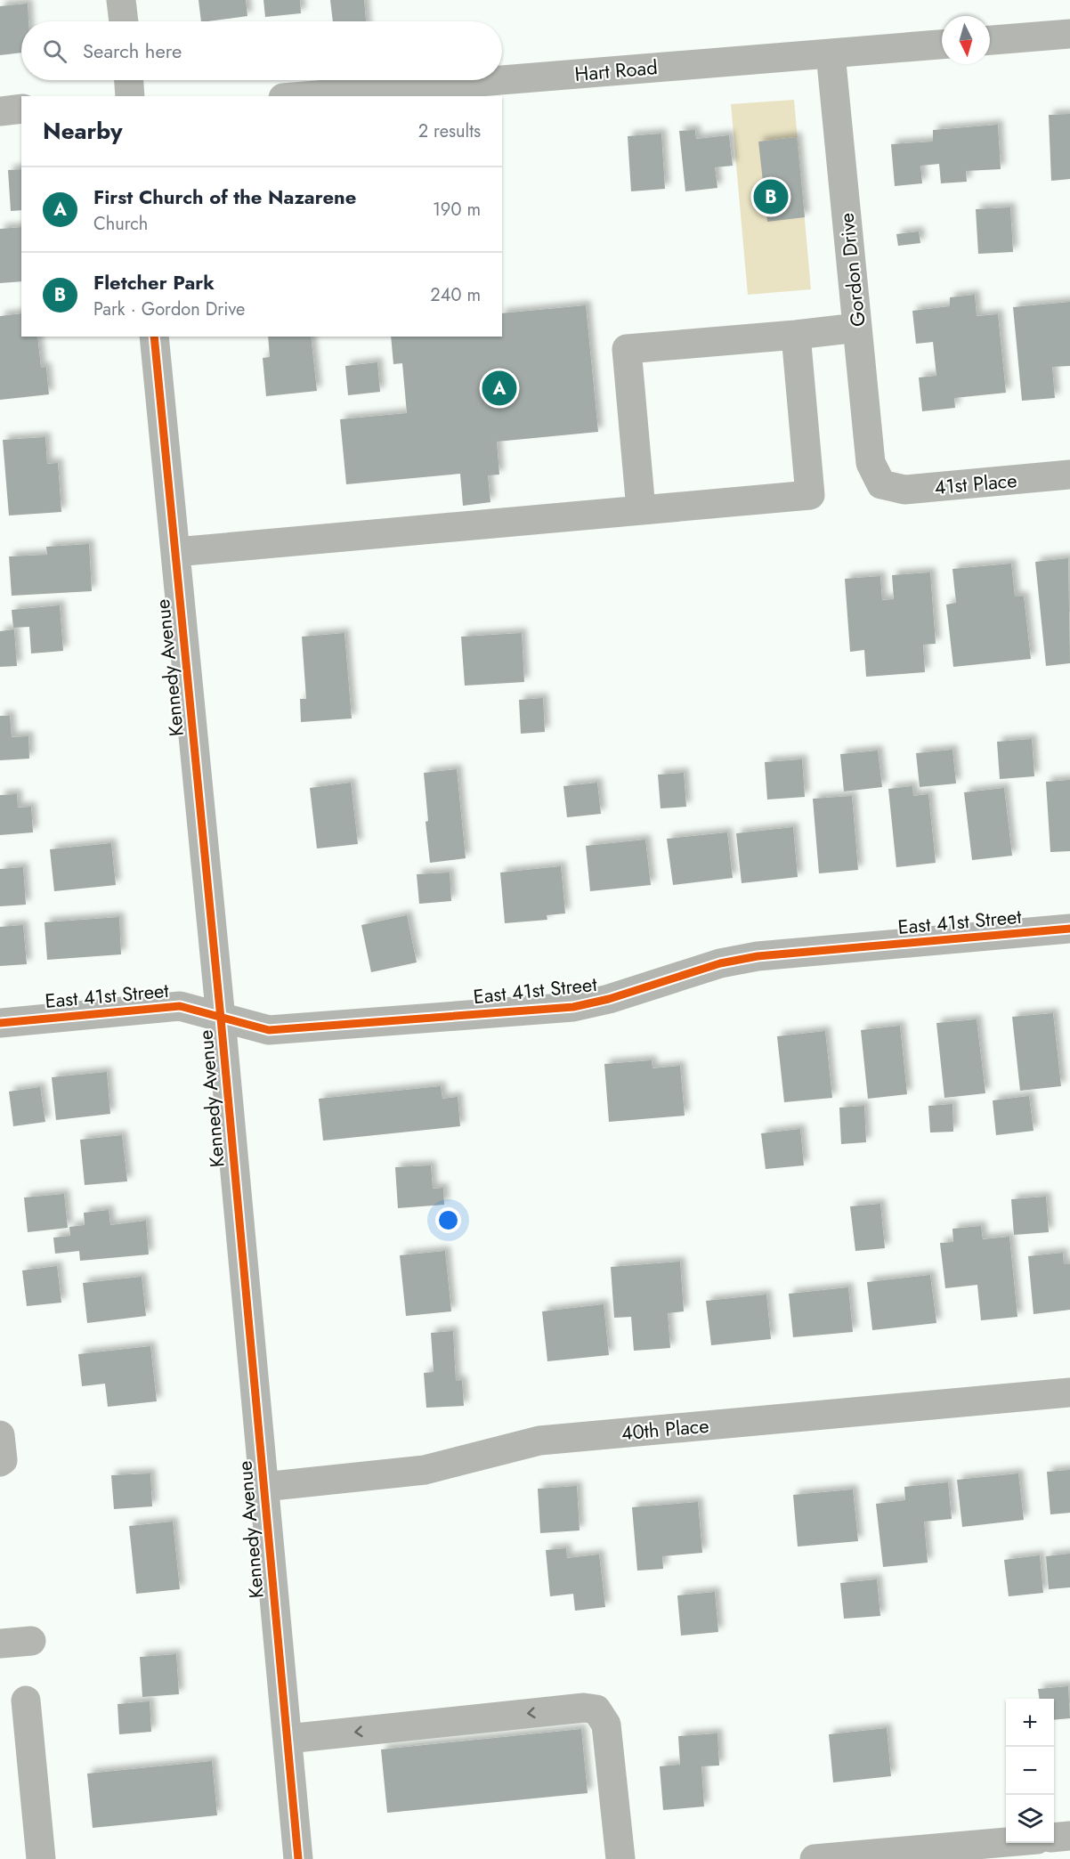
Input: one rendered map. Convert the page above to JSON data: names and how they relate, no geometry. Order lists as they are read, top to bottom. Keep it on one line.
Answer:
{"streets":{"street":["Hart Road","Gordon Drive","41st Place","Kennedy Avenue","East 41st Street","40th Place"]},"crossings":[["Hart Road","Gordon Drive"],["Gordon Drive","41st Place"],["Kennedy Avenue","East 41st Street"],["Kennedy Avenue","40th Place"]],"north":"bottom","page":{"search":"Search here","heading":["Nearby","2 results"],"list":[{"mark":"A","name":"First Church of the Nazarene","note":"Church","value":"190 m"},{"mark":"B","name":"Fletcher Park","note":"Park · Gordon Drive","value":"240 m"}],"pins":["B","A"],"map_buttons":["+","−"]}}
